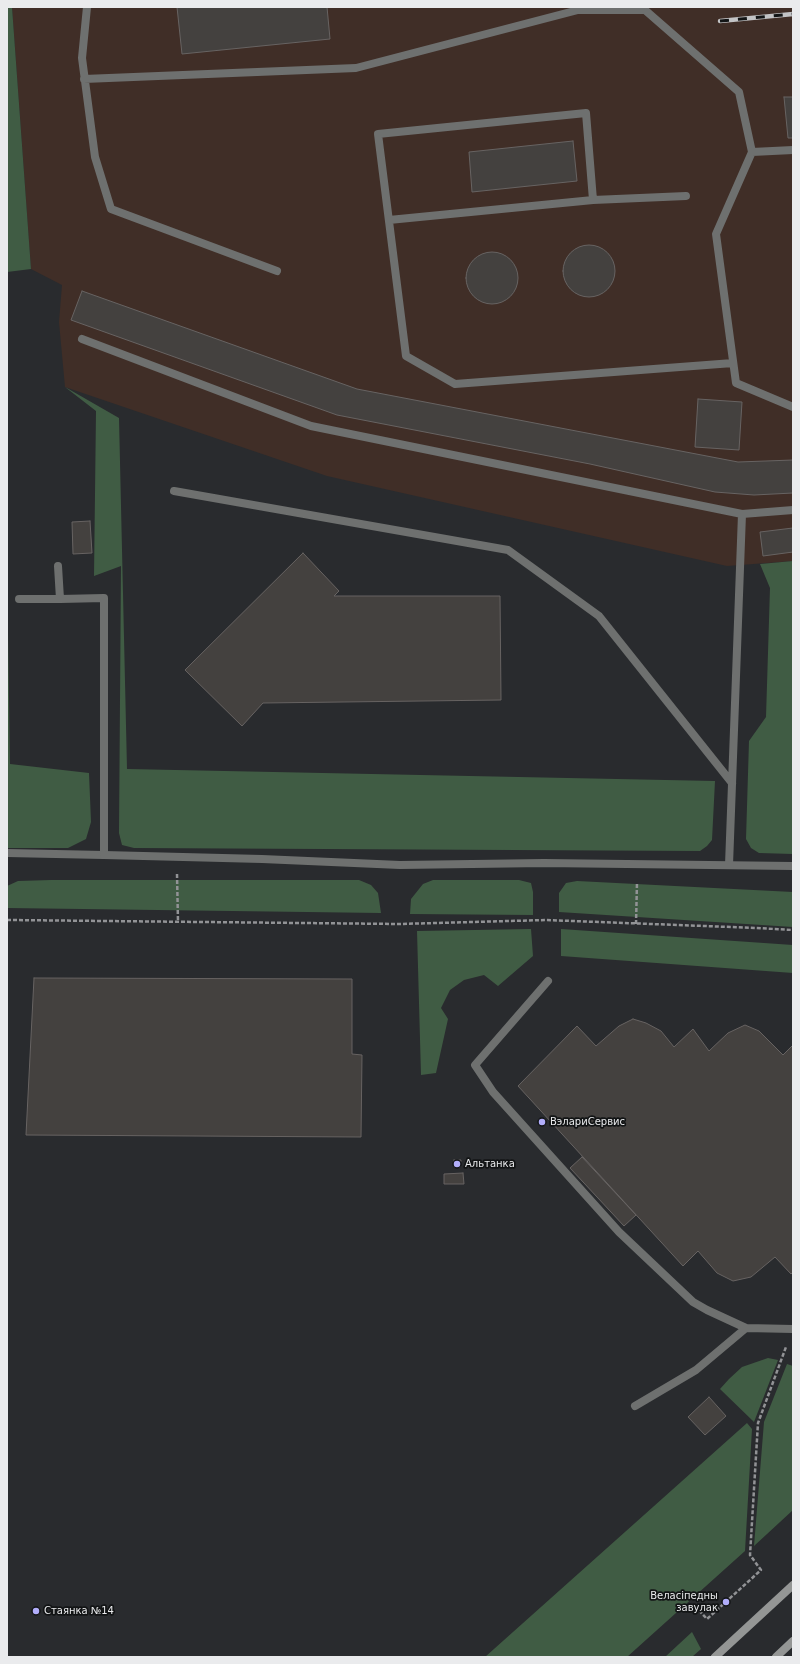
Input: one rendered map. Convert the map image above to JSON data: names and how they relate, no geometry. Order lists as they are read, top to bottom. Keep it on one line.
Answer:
{"places":["ВэлариСервис","Альтанка","Веласіпедны завулак","Стаянка №14"]}
